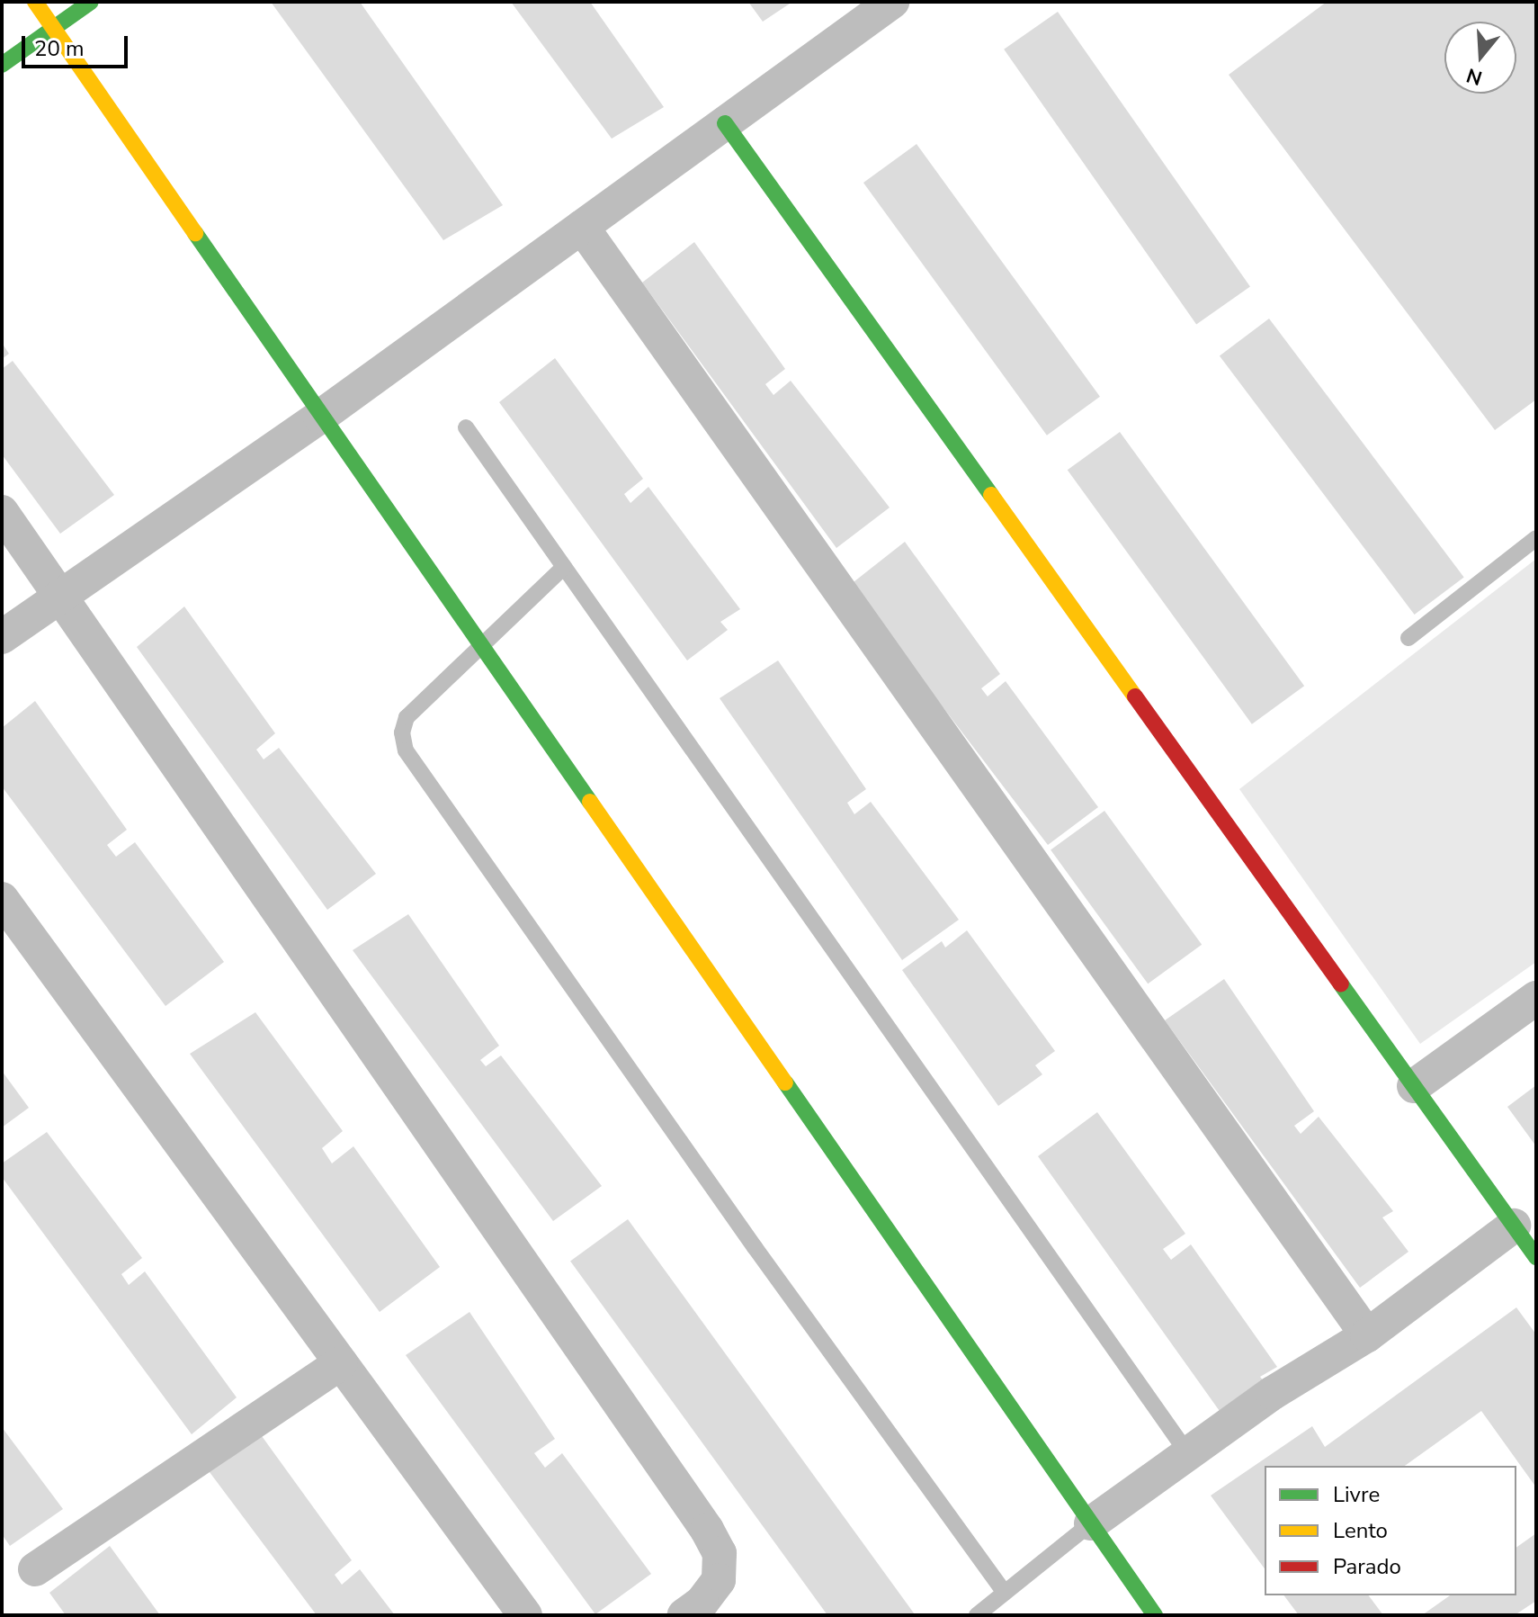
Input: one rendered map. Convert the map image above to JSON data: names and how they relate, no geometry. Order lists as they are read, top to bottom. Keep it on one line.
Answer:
{"legend":["Livre","Lento","Parado"],"scale_bar":"20 m","north":"bottom"}
